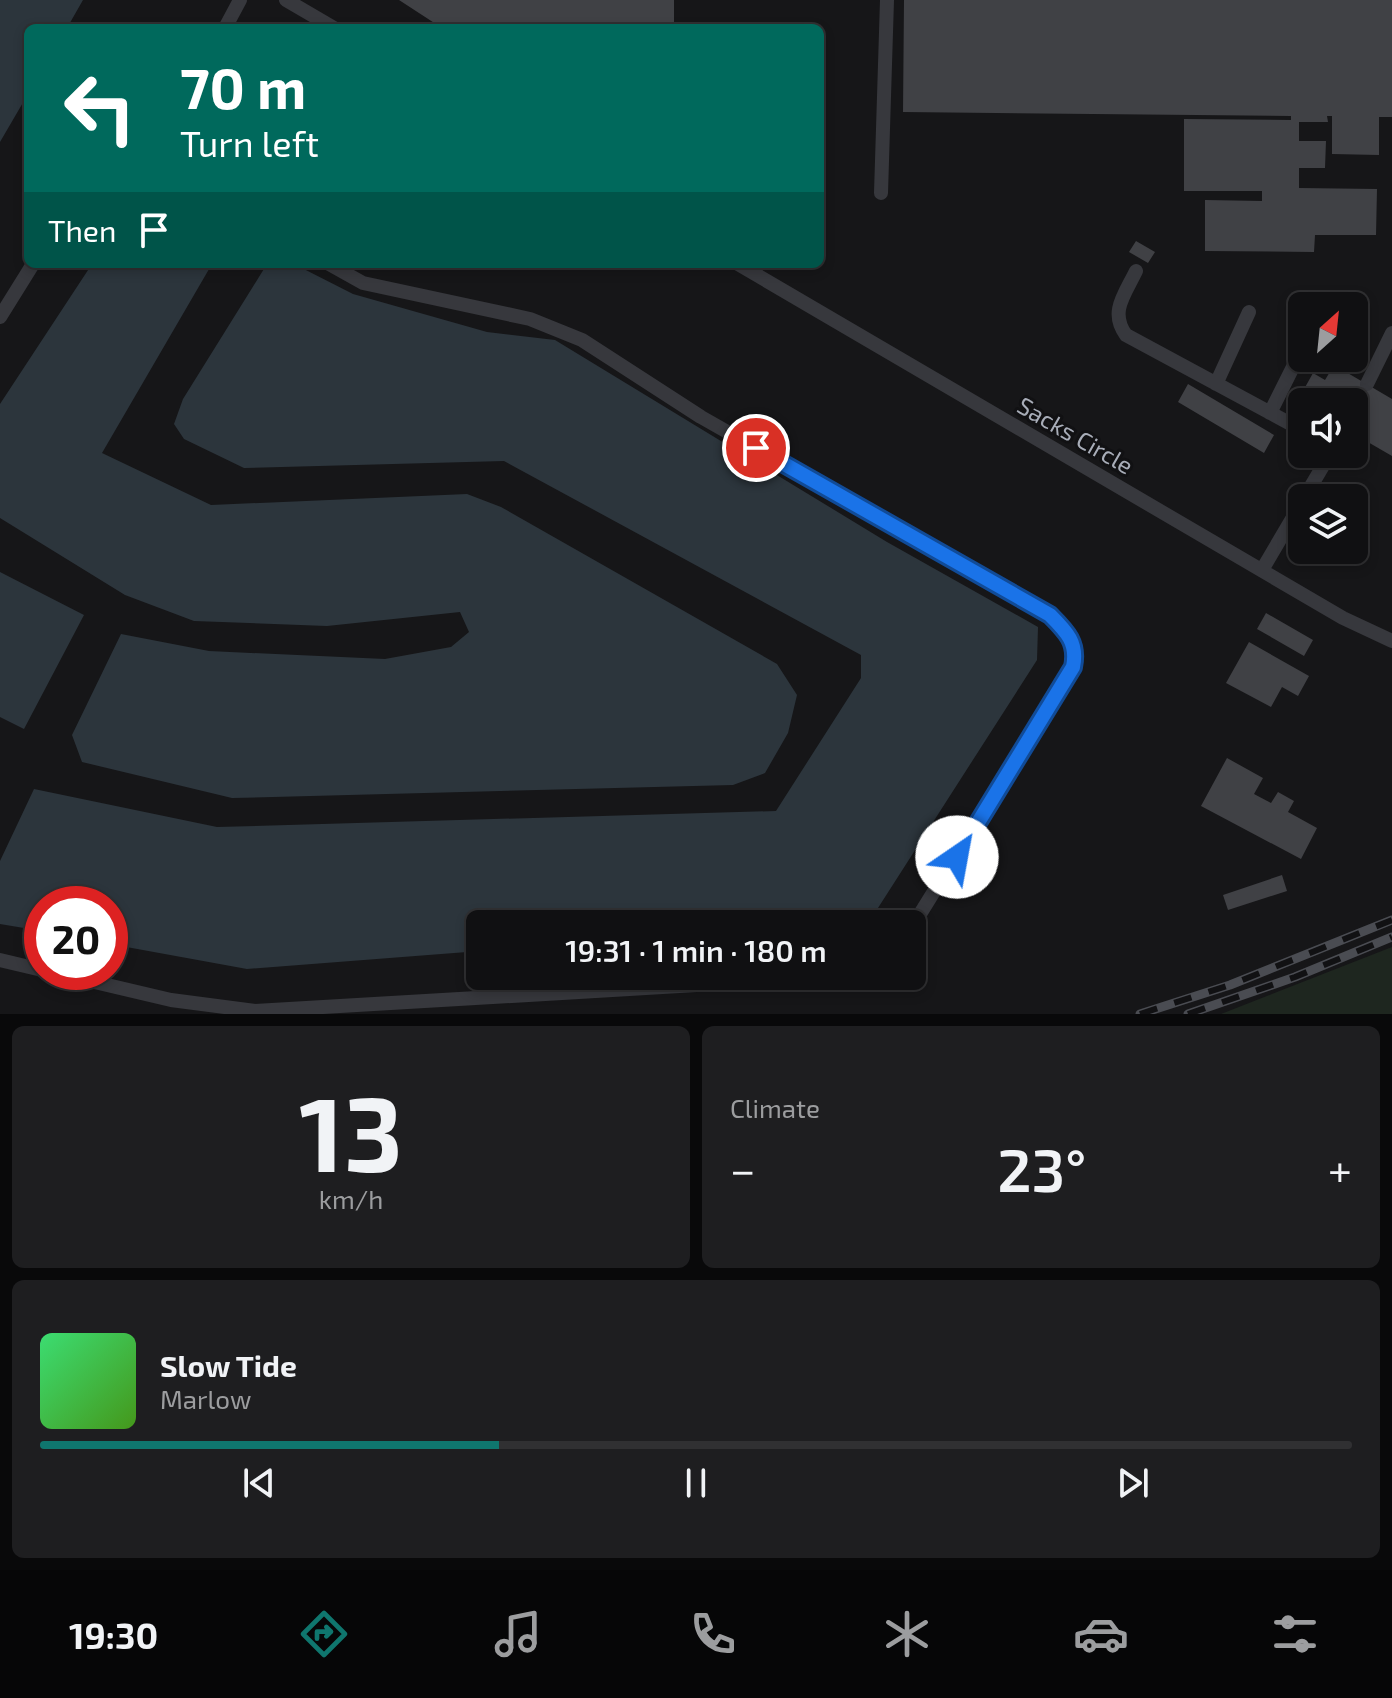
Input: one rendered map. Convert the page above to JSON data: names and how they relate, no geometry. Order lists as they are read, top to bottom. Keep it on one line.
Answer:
{"streets":{"lane":["Sacks Circle"]},"north":"top right","page":{"turn":["70 m","Turn left"],"then":"Then","limit":"20","trip":"19:31 · 1 min · 180 m","tile":[["13","km/h"],"Climate"],"heat":["−","23°","+"],"song":["Slow Tide","Marlow"],"tabs":"19:30"}}
